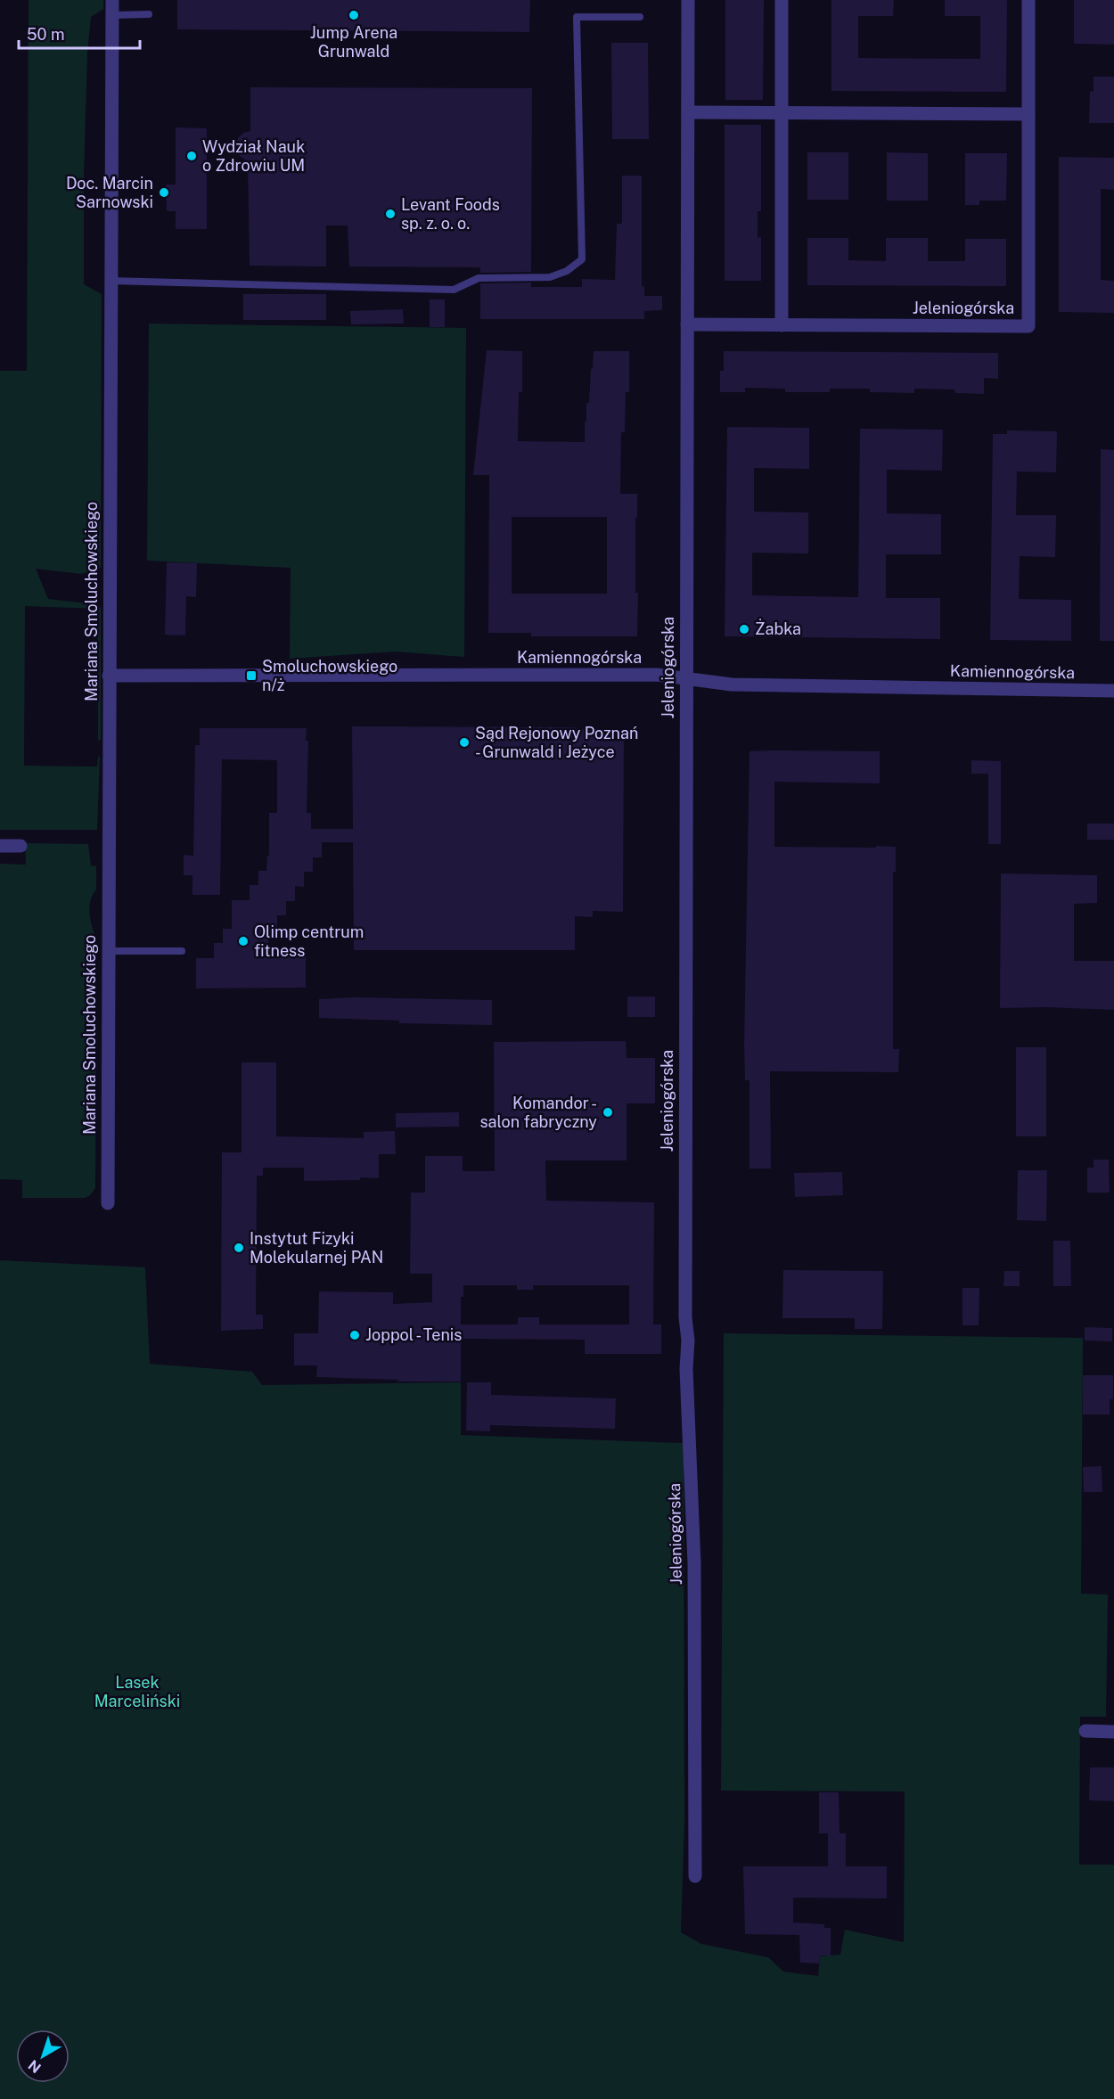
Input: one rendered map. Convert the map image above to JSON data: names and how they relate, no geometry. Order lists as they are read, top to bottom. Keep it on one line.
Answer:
{"streets":{"street":["Jeleniogórska","Mariana Smoluchowskiego","Kamiennogórska"]},"crossings":[["Jeleniogórska","Kamiennogórska"],["Mariana Smoluchowskiego","Kamiennogórska"]],"parks":["Lasek Marceliński"],"places":{"other":["Jump Arena Grunwald","Wydział Nauk o Zdrowiu UM","Doc. Marcin Sarnowski","Levant Foods sp. z. o. o.","Żabka","Sąd Rejonowy Poznań - Grunwald i Jeżyce","Olimp centrum fitness","Komandor - salon fabryczny","Instytut Fizyki Molekularnej PAN","Joppol - Tenis"],"transit":["Smoluchowskiego n/ż"]},"scale_bar":"50 m","north":"bottom left"}
